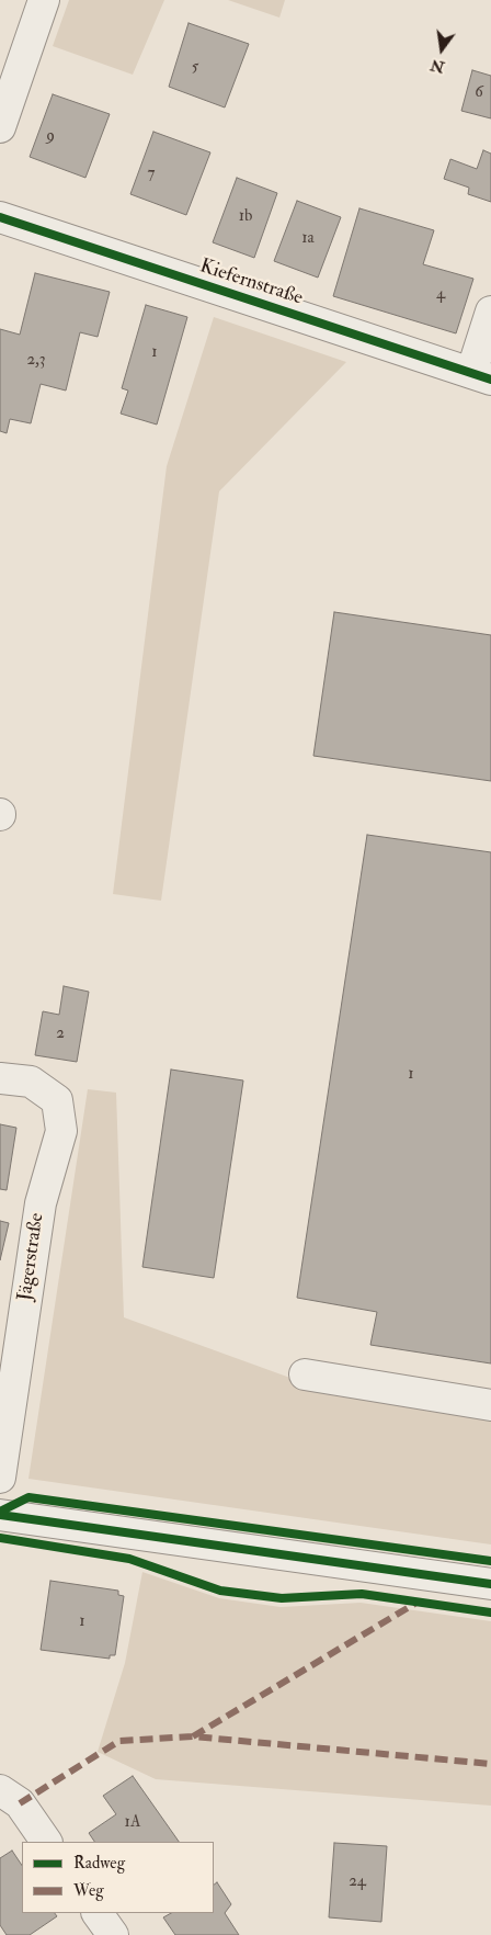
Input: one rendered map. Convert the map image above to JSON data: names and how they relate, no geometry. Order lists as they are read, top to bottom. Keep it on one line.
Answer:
{"streets":{"street":["Kiefernstraße","Jägerstraße"]},"house_numbers":["5","6","9","7","1b","1a","4","1","2,3","2","1","1","1A","24"],"legend":["Radweg","Weg"],"north":"bottom"}
